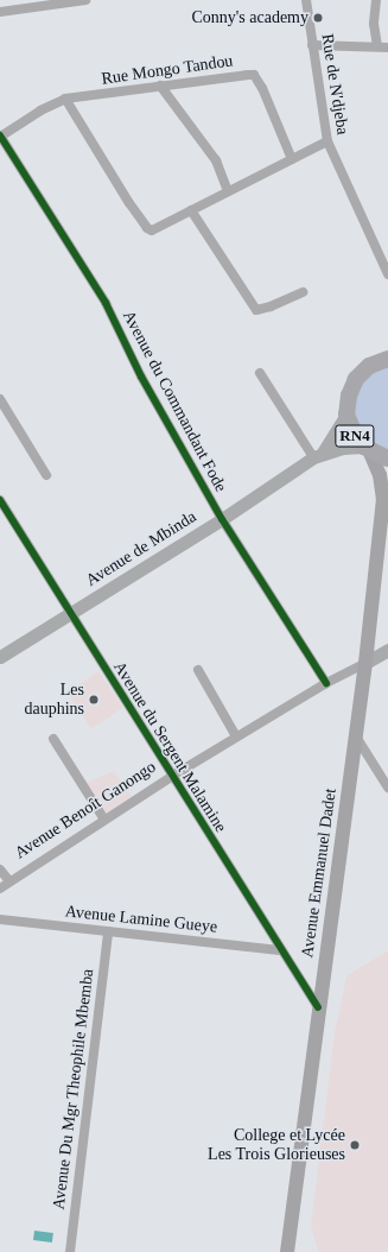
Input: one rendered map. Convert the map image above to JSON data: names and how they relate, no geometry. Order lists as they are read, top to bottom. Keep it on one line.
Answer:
{"streets":{"highway":["RN4"],"main road":["Avenue Emmanuel Dadet"],"street":["Rue Mongo Tandou","Rue de N'djeba","Avenue du Commandant Fode","Avenue de Mbinda","Avenue du Sergent Malamine","Avenue Benoît Ganongo","Avenue Lamine Gueye","Avenue Du Mgr Theophile Mbemba"]},"crossings":[["Rue Mongo Tandou","Avenue du Commandant Fode"],["Avenue du Commandant Fode","Avenue de Mbinda"],["Avenue du Commandant Fode","Avenue Benoît Ganongo"],["RN4","Avenue de Mbinda"],["RN4","Avenue Emmanuel Dadet"],["Avenue de Mbinda","Avenue du Sergent Malamine"],["Avenue de Mbinda","Avenue Emmanuel Dadet"],["Avenue du Sergent Malamine","Avenue Benoît Ganongo"],["Avenue du Sergent Malamine","Avenue Emmanuel Dadet"],["Avenue du Sergent Malamine","Avenue Lamine Gueye"],["Avenue Benoît Ganongo","Avenue Emmanuel Dadet"],["Avenue Lamine Gueye","Avenue Du Mgr Theophile Mbemba"]],"places":["Conny's academy","Les dauphins","College et Lycée Les Trois Glorieuses"]}
